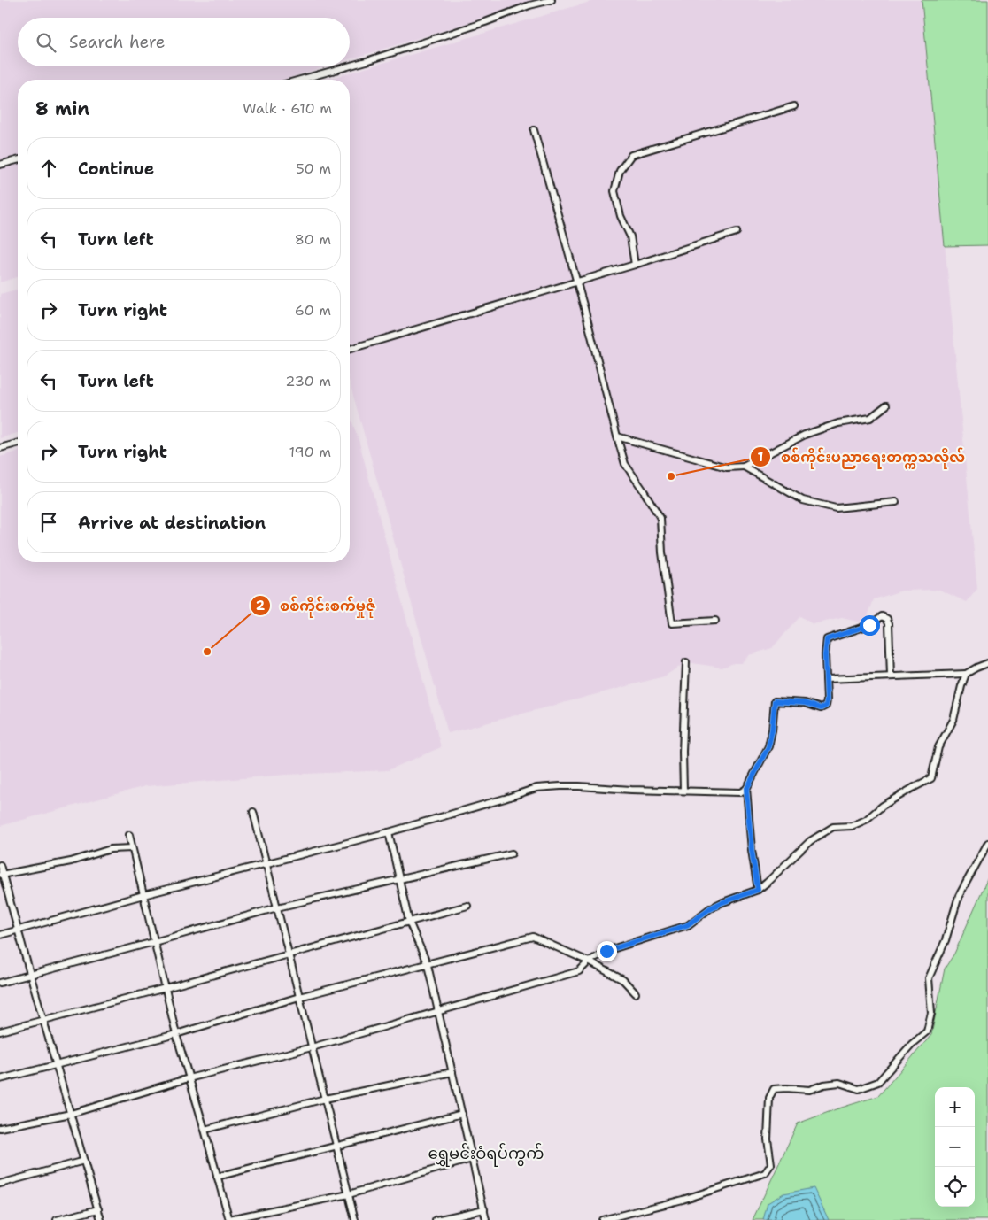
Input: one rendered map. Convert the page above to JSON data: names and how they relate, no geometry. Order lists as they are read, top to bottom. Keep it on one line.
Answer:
{"districts":["ရွှေမင်းဝံရပ်ကွက်"],"places":["စစ်ကိုင်းပညာရေးတက္ကသလိုလ်","စစ်ကိုင်းစက်မှုဇုံ"],"page":{"search":"Search here","heading":["8 min","Walk · 610 m"],"list":[["Continue","50 m"],["Turn left","80 m"],["Turn right","60 m"],["Turn left","230 m"],["Turn right","190 m"],"Arrive at destination"],"map_buttons":["+","−"]}}
